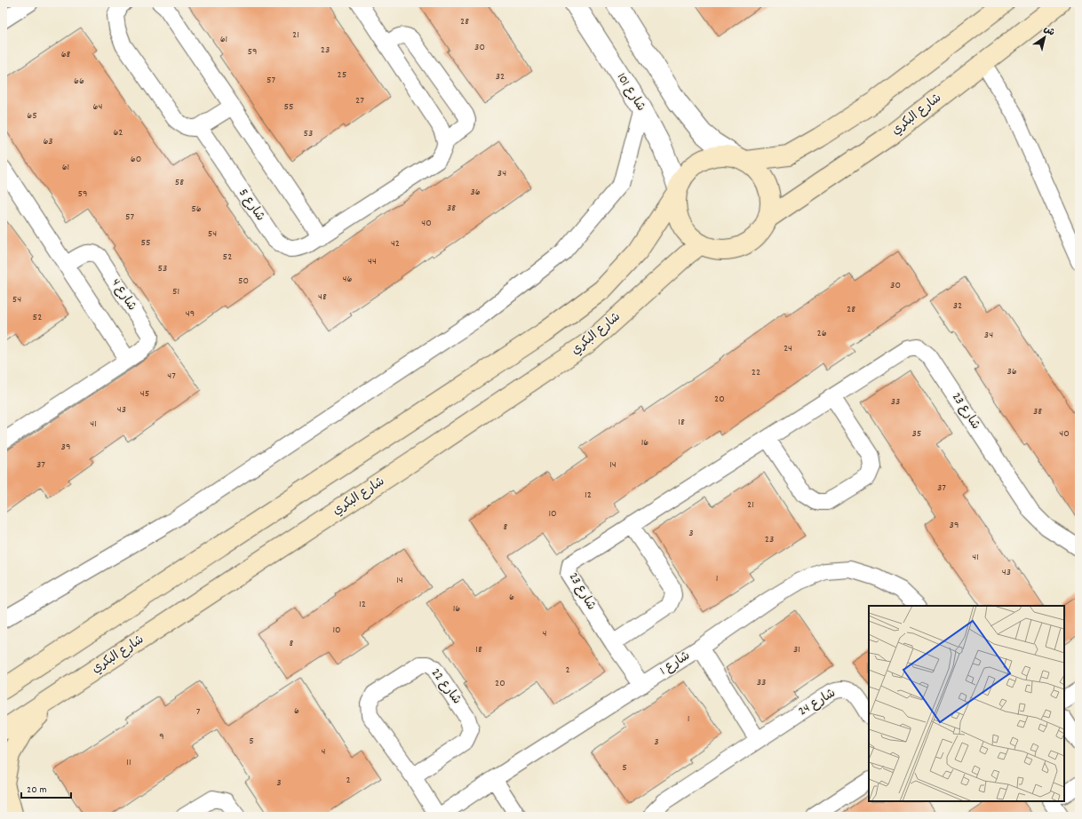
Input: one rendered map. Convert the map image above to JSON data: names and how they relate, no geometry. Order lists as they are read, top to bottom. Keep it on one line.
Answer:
{"streets":{"main road":["شارع البكري"],"street":["شارع 101","شارع 5","شارع 4","شارع 23","شارع 1","شارع 22","شارع 24"]},"crossings":[["شارع 101","شارع البكري"],["شارع 23","شارع 1"],["شارع 1","شارع 22"]],"house_numbers":["28","21","61","30","23","59","68","25","32","57","66","27","64","55","65","62","53","63","60","61","34","58","36","59","38","56","57","40","54","55","42","52","44","53","46","50","30","51","48","54","32","28","49","52","26","34","24","36","22","47","45","20","33","43","38","18","41","35","40","16","39","37","14","37","12","21","10","39","8","3","23","41","43","1","14","6","12","16","10","4","8","18","31","2","33","20","6","7","1","9","5","3","4","11","5","2","3"],"scale_bar":"20 m","north":"top right"}
